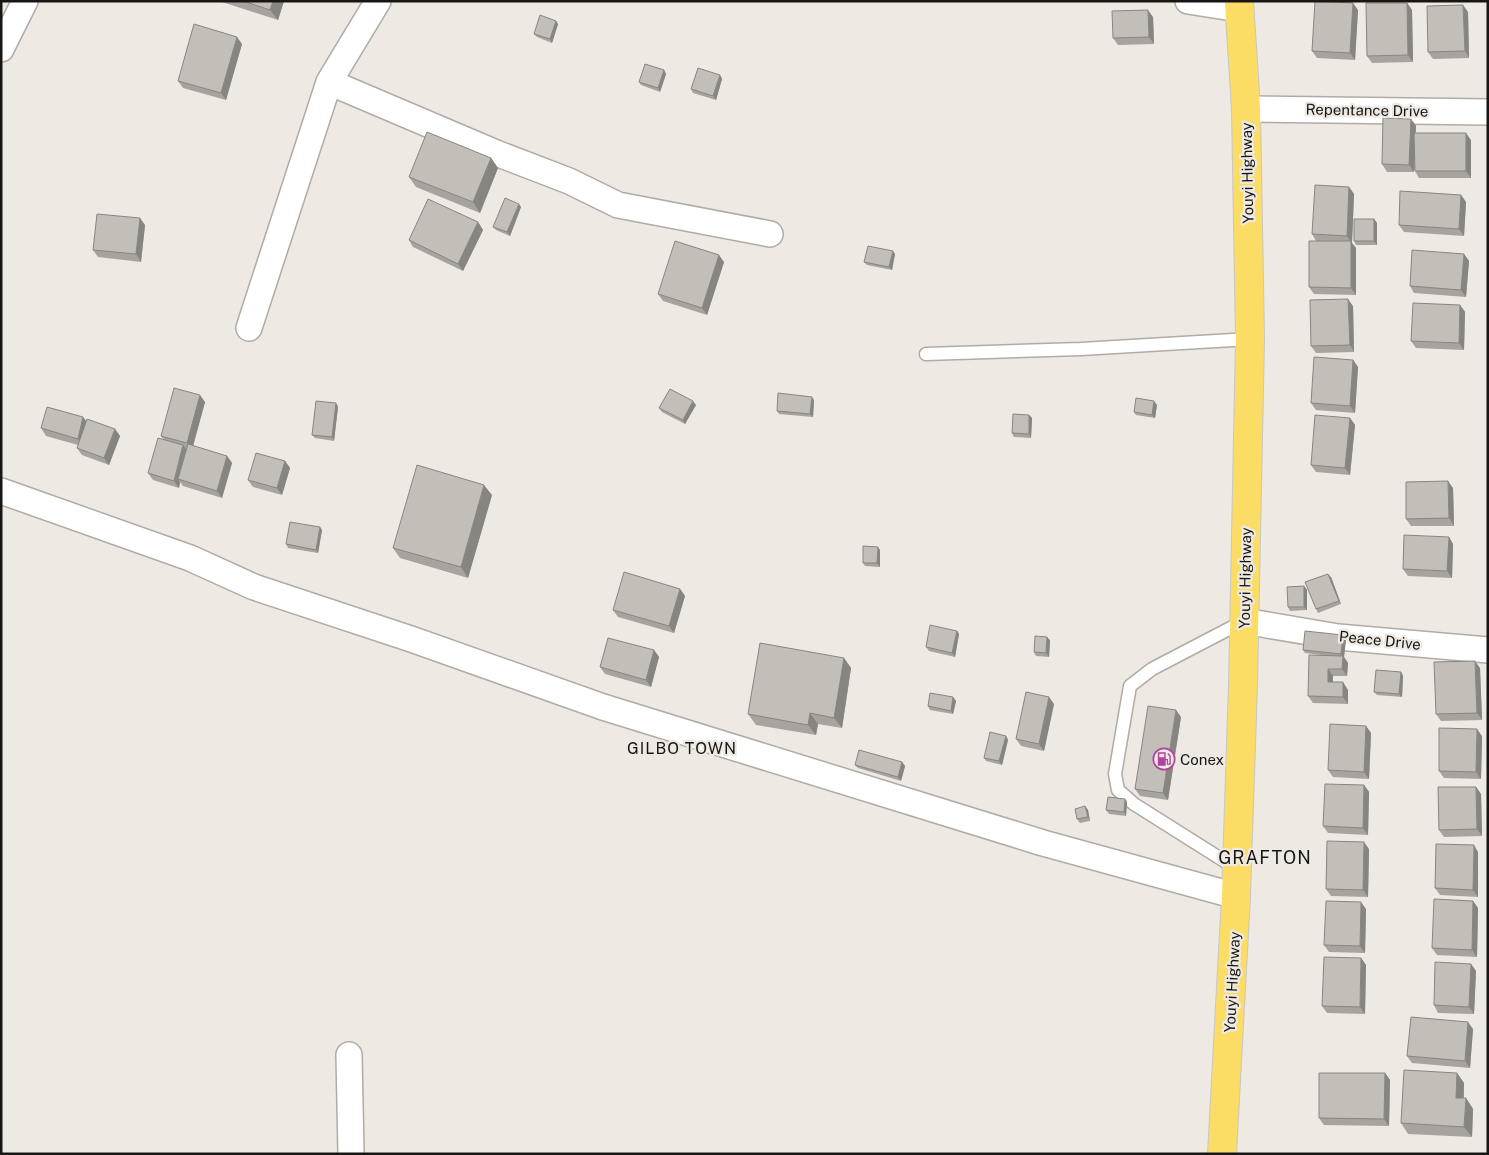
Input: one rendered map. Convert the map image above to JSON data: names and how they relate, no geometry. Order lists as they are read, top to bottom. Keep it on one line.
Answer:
{"streets":{"main road":["Youyi Highway"],"street":["Repentance Drive","Peace Drive"]},"crossings":[["Repentance Drive","Youyi Highway"],["Youyi Highway","Peace Drive"]],"districts":["GILBO TOWN","GRAFTON"],"places":{"fuel station":["Conex"]}}
